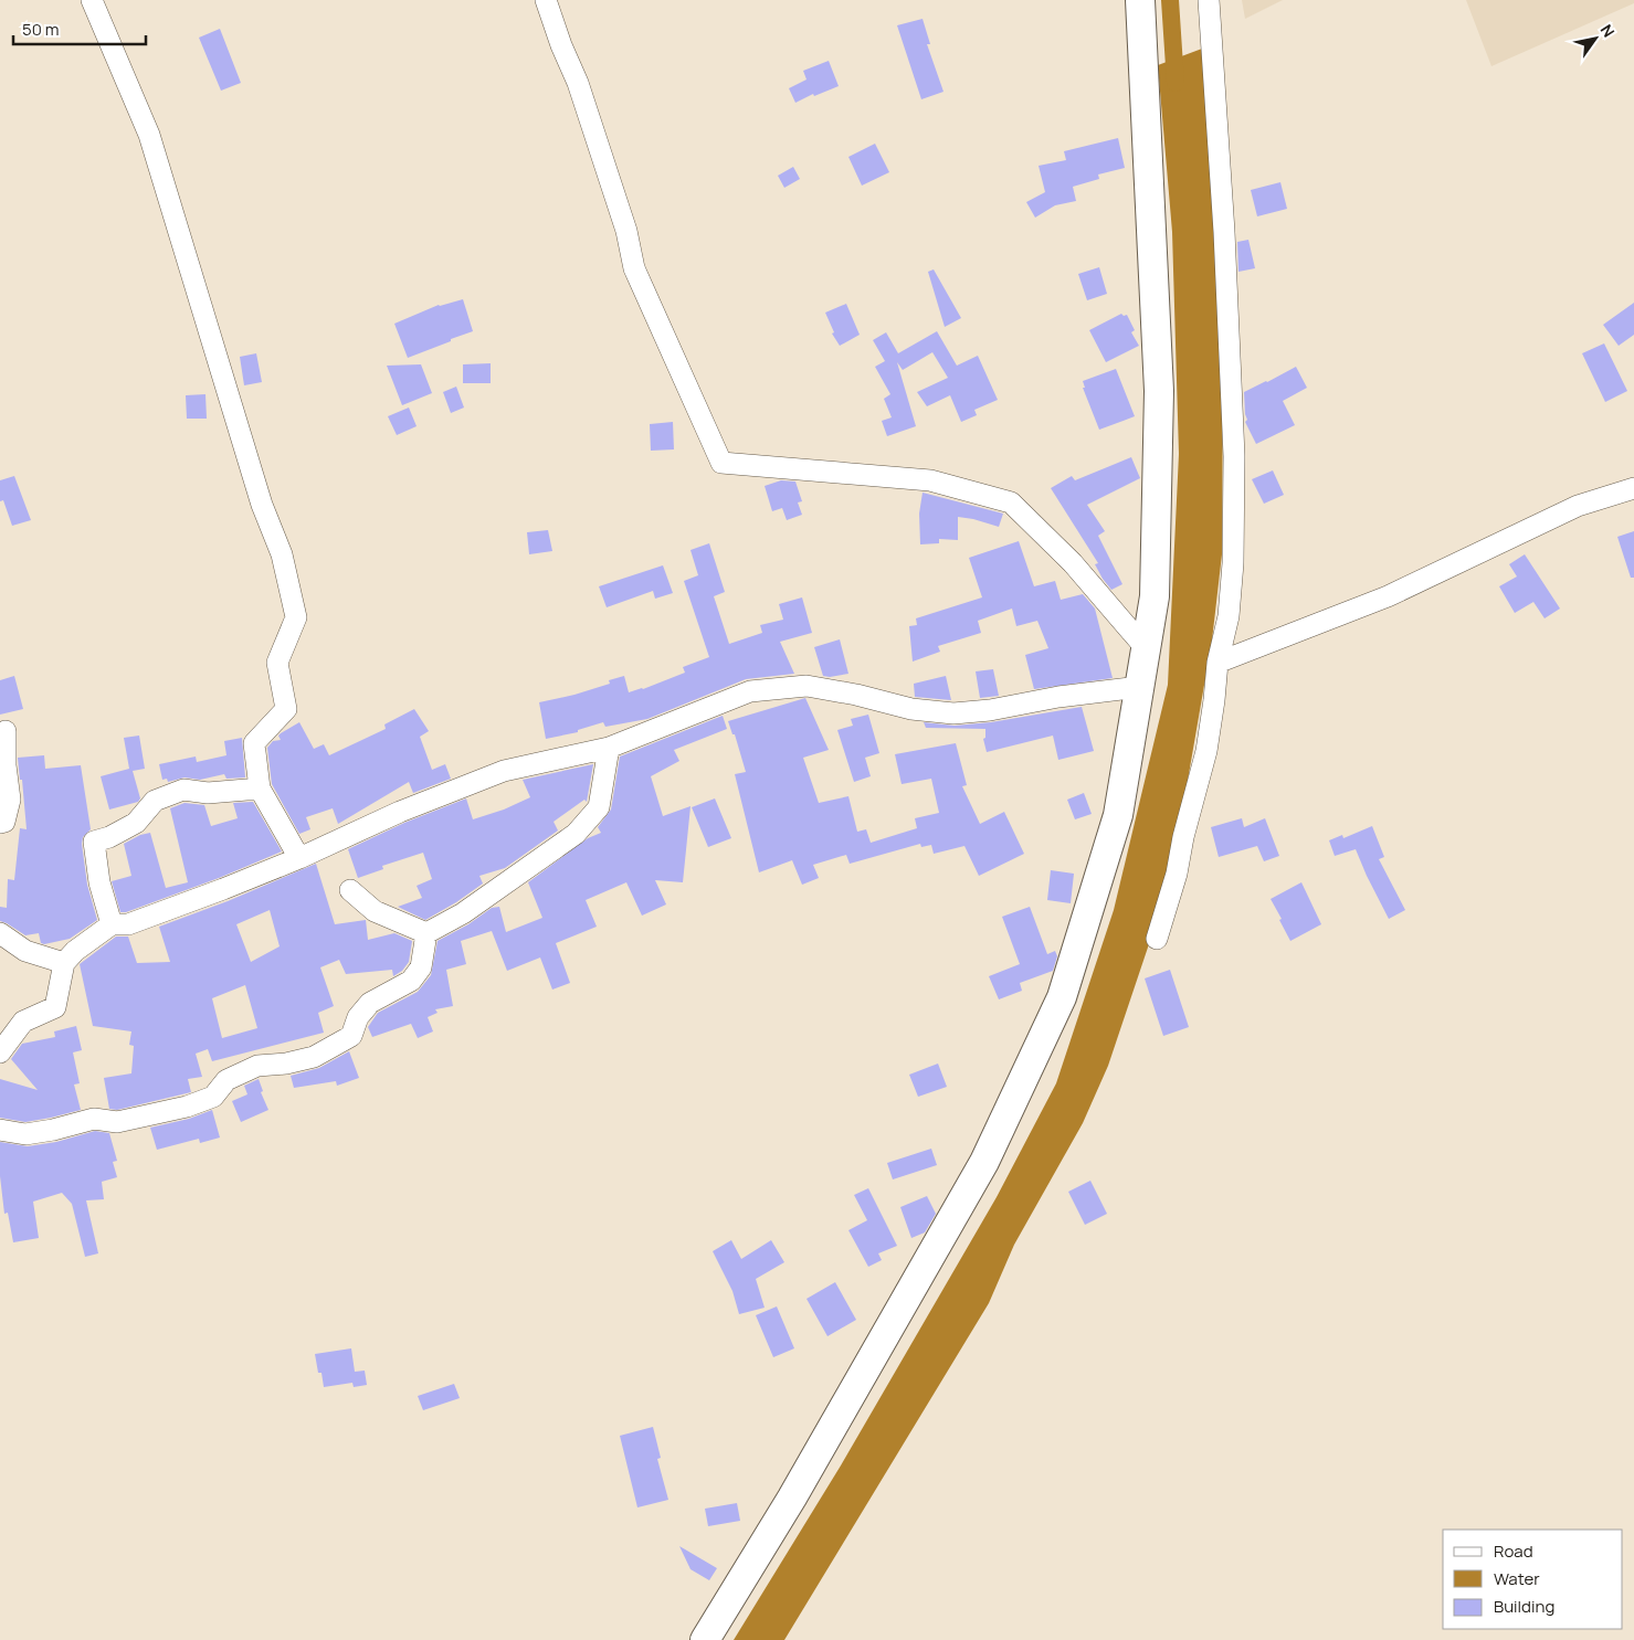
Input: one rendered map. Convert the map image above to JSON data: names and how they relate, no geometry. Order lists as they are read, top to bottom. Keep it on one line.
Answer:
{"legend":["Road","Water","Building"],"scale_bar":"50 m","north":"top right"}
